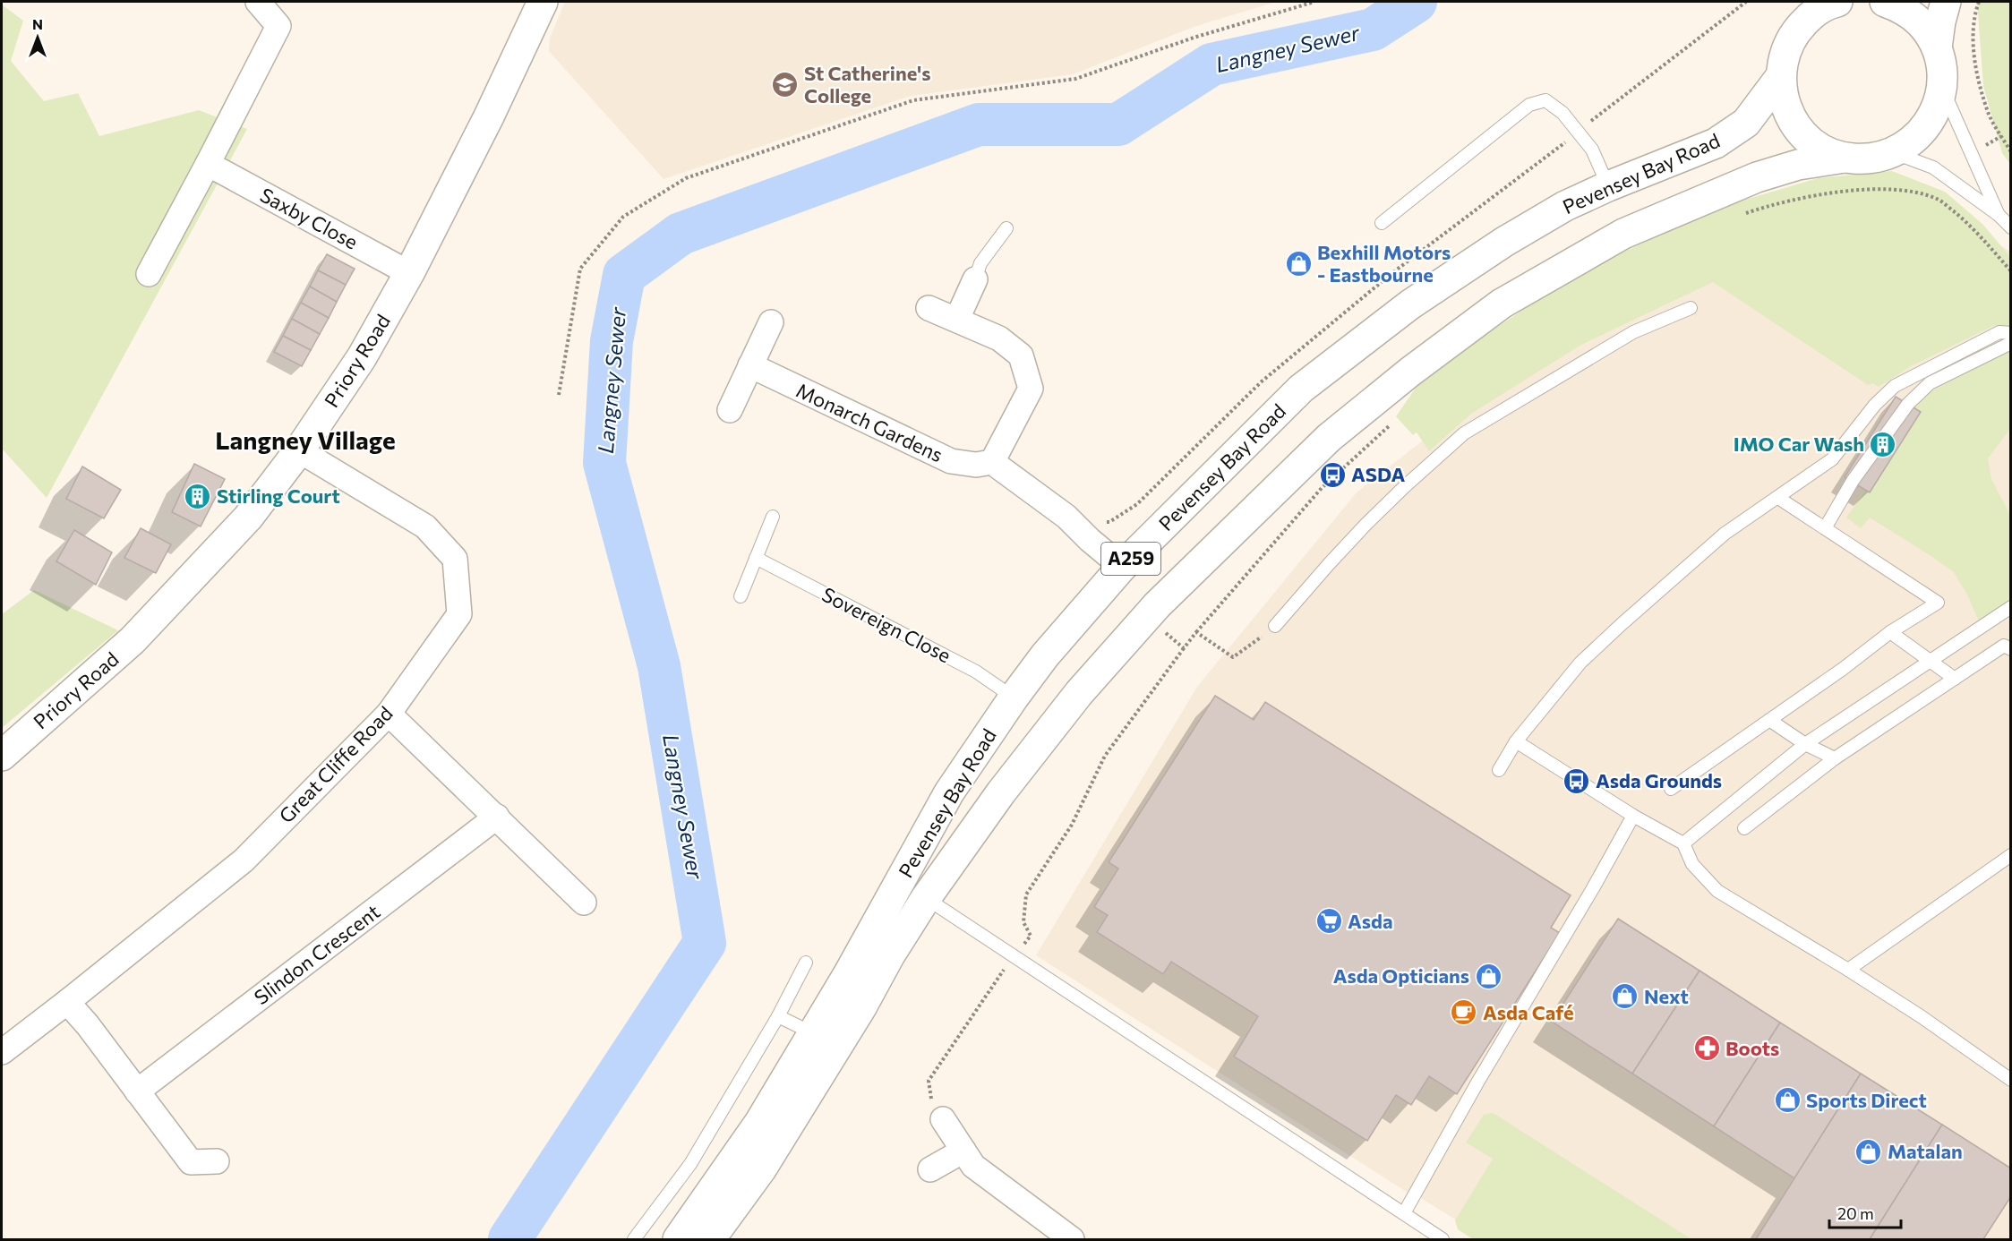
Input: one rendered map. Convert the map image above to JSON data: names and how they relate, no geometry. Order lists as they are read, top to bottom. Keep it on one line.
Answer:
{"streets":{"main road":["Pevensey Bay Road","Priory Road","A259"],"street":["Saxby Close","Monarch Gardens","Great Cliffe Road","Slindon Crescent"],"lane":["Sovereign Close"]},"crossings":[["Pevensey Bay Road","Sovereign Close"],["Saxby Close","Priory Road"],["Priory Road","Great Cliffe Road"]],"districts":["Langney Village"],"water":["Langney Sewer"],"places":{"school or university":["St Catherine's College"],"shop":["Bexhill Motors - Eastbourne","Asda Opticians","Next","Sports Direct","Matalan"],"building":["IMO Car Wash","Stirling Court"],"bus stop":["ASDA","Asda Grounds"],"supermarket":["Asda"],"cafe":["Asda Café"],"pharmacy":["Boots"]},"scale_bar":"20 m","north":"top"}
